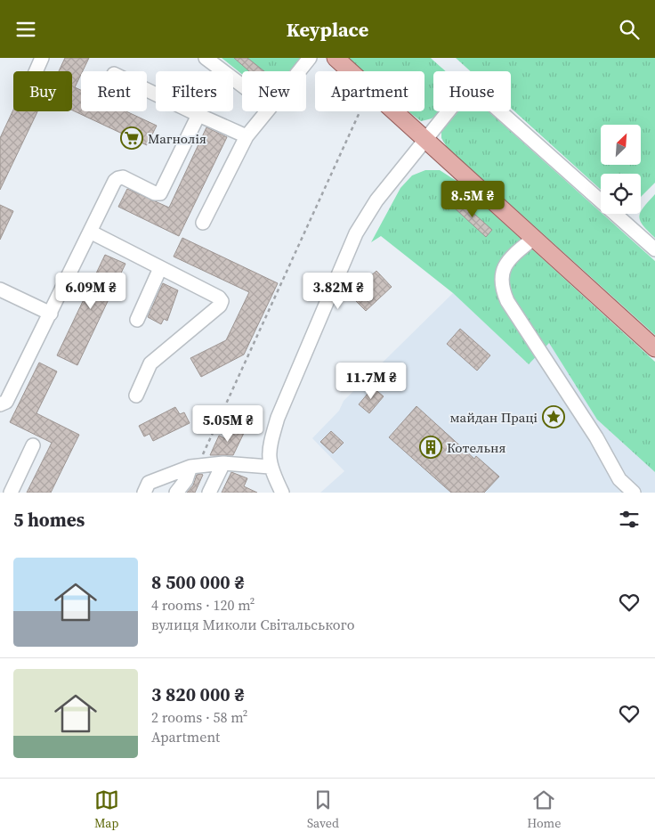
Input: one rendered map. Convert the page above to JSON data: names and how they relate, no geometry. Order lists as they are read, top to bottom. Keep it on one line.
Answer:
{"places":{"supermarket":["Магнолія"],"place":["майдан Праці"],"building":["Котельня"]},"north":"top right","page":{"header":"Keyplace","chip":["Buy","Rent","Filters","New","Apartment","House"],"price":["8.5M ₴","6.09M ₴","3.82M ₴","11.7M ₴","5.05M ₴"],"heading":"5 homes","list":[{"name":"8 500 000 ₴","note":"4 rooms · 120 m² · вулиця Миколи Світальського"},{"name":"3 820 000 ₴","note":"2 rooms · 58 m² · Apartment"}],"tabs":["Map","Saved","Home"]}}
